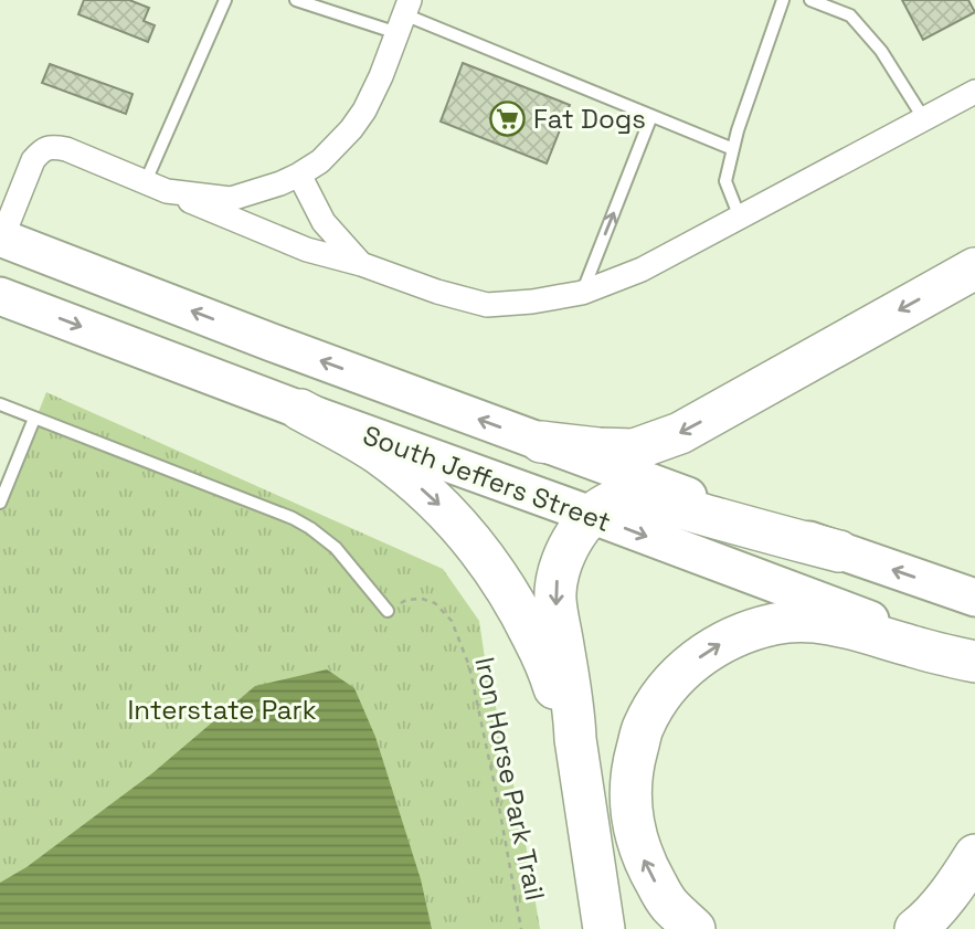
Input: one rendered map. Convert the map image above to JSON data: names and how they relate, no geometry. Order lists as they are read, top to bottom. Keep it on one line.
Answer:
{"streets":{"highway":["South Jeffers Street"],"path":["Iron Horse Park Trail"]},"parks":["Interstate Park"],"places":{"supermarket":["Fat Dogs"]}}
